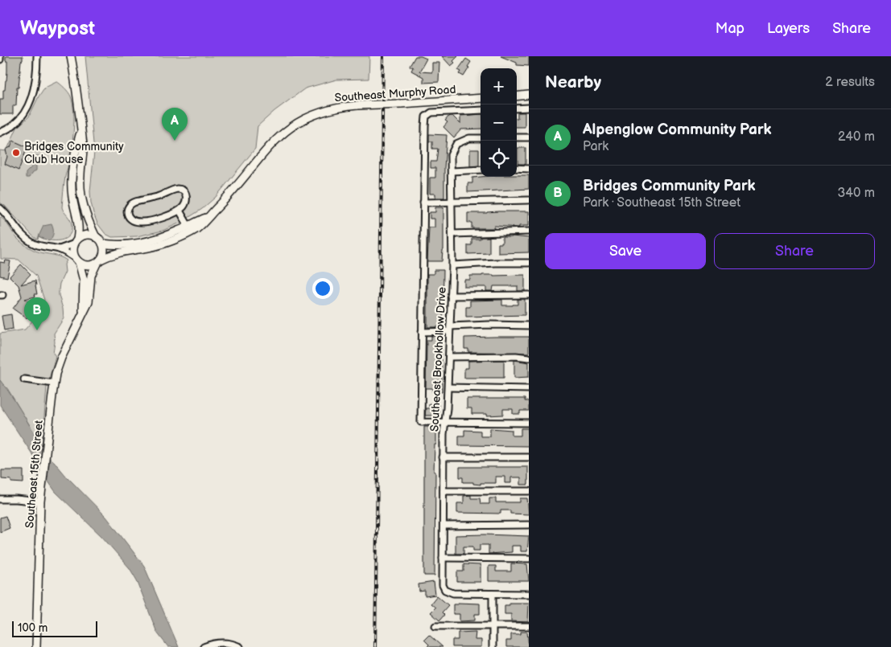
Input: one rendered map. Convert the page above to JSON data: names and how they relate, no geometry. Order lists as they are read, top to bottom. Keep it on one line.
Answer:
{"streets":{"main road":["Southeast Murphy Road","Southeast 15th Street"],"street":["Southeast Brookhollow Drive"]},"crossings":[["Southeast Murphy Road","Southeast 15th Street"]],"places":["Bridges Community Club House"],"scale_bar":"100 m","page":{"header":"Waypost","nav":["Map","Layers","Share"],"heading":["Nearby","2 results"],"map_buttons":["+","−"],"pins":["A","B"],"list":[{"mark":"A","name":"Alpenglow Community Park","note":"Park","value":"240 m"},{"mark":"B","name":"Bridges Community Park","note":"Park · Southeast 15th Street","value":"340 m"}],"buttons":["Save","Share"],"scale":"100 m"}}
